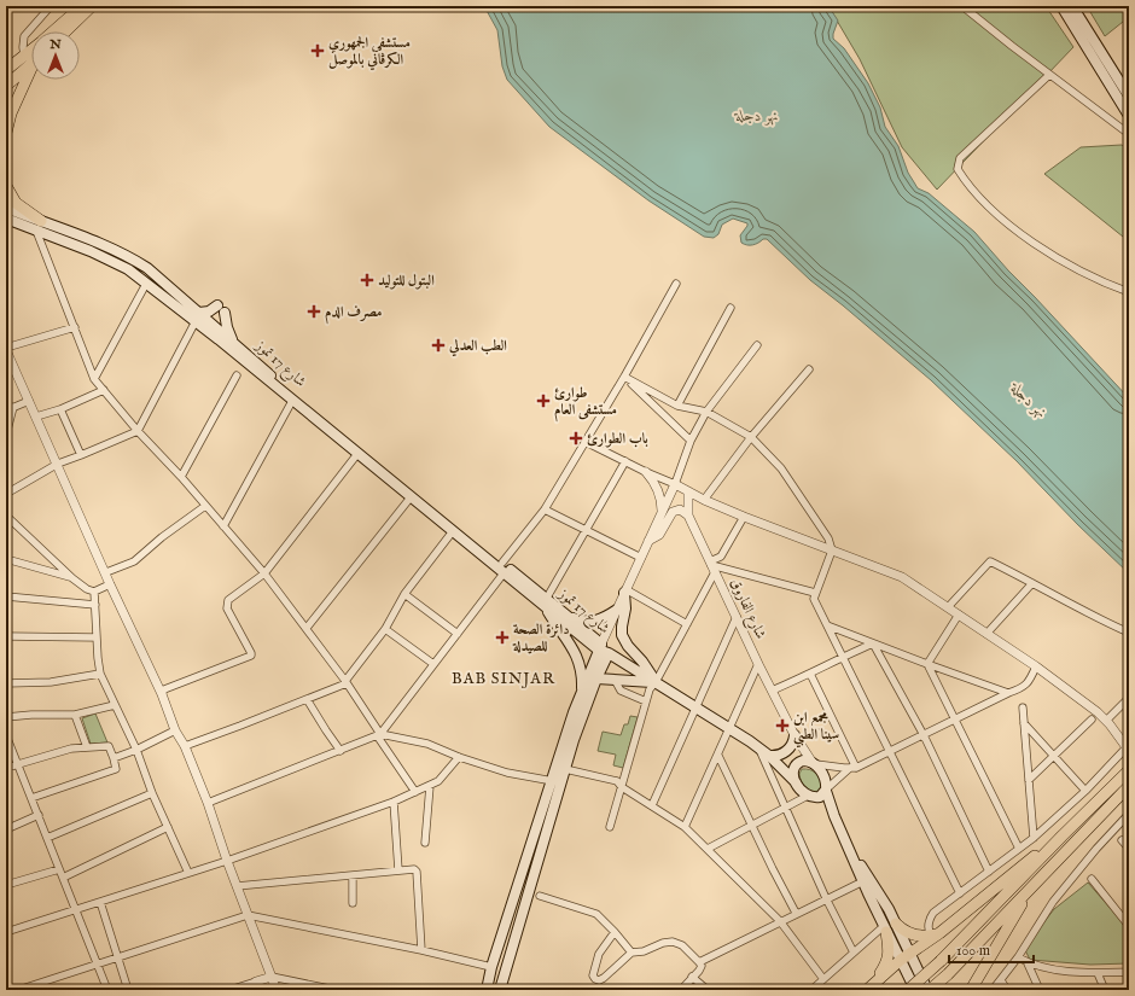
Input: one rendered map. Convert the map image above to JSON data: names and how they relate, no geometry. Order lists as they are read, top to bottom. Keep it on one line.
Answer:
{"streets":{"main road":["شارع 17 تموز","شارع الفاروق"]},"crossings":[["شارع 17 تموز","شارع الفاروق"]],"districts":["BAB SINJAR"],"water":["نهر دجلة"],"places":{"health":["مستشفى الجمهوري الكرڤاني بالموصل","البتول للتوليد","مصرف الدم","الطب العدلي","طوارئ مستشفى العام","باب الطوارئ","دائرة الصحة للصيدلة","مجمع ابن سينا الطبي"]},"scale_bar":"100 m","north":"top"}
